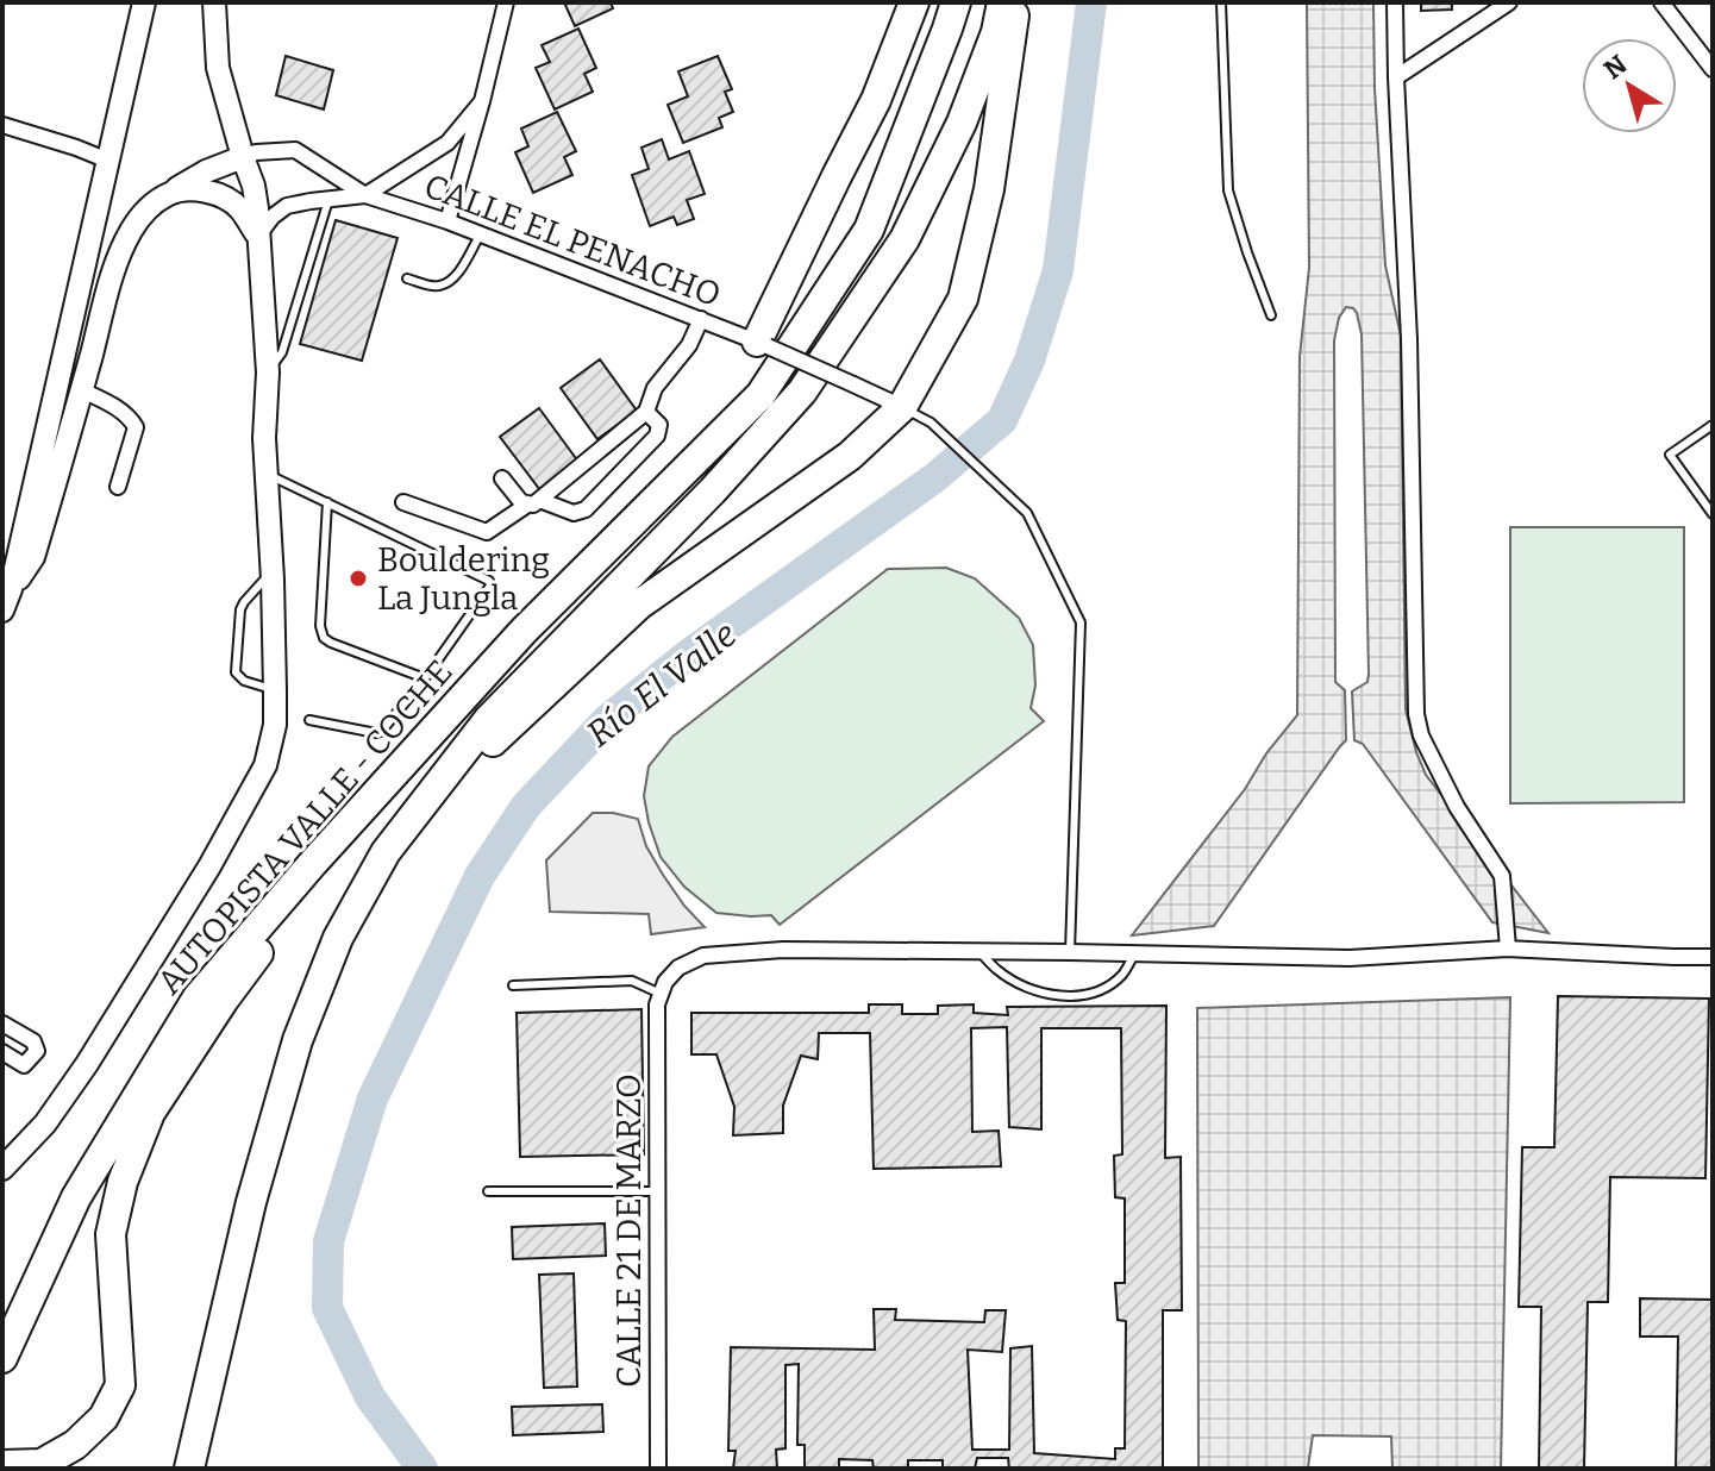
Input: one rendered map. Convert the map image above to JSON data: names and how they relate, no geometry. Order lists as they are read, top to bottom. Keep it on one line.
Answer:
{"streets":{"highway":["AUTOPISTA VALLE - COCHE"],"street":["CALLE EL PENACHO","CALLE 21 DE MARZO"]},"water":["Río El Valle"],"places":["Bouldering La Jungla"],"north":"top left"}
